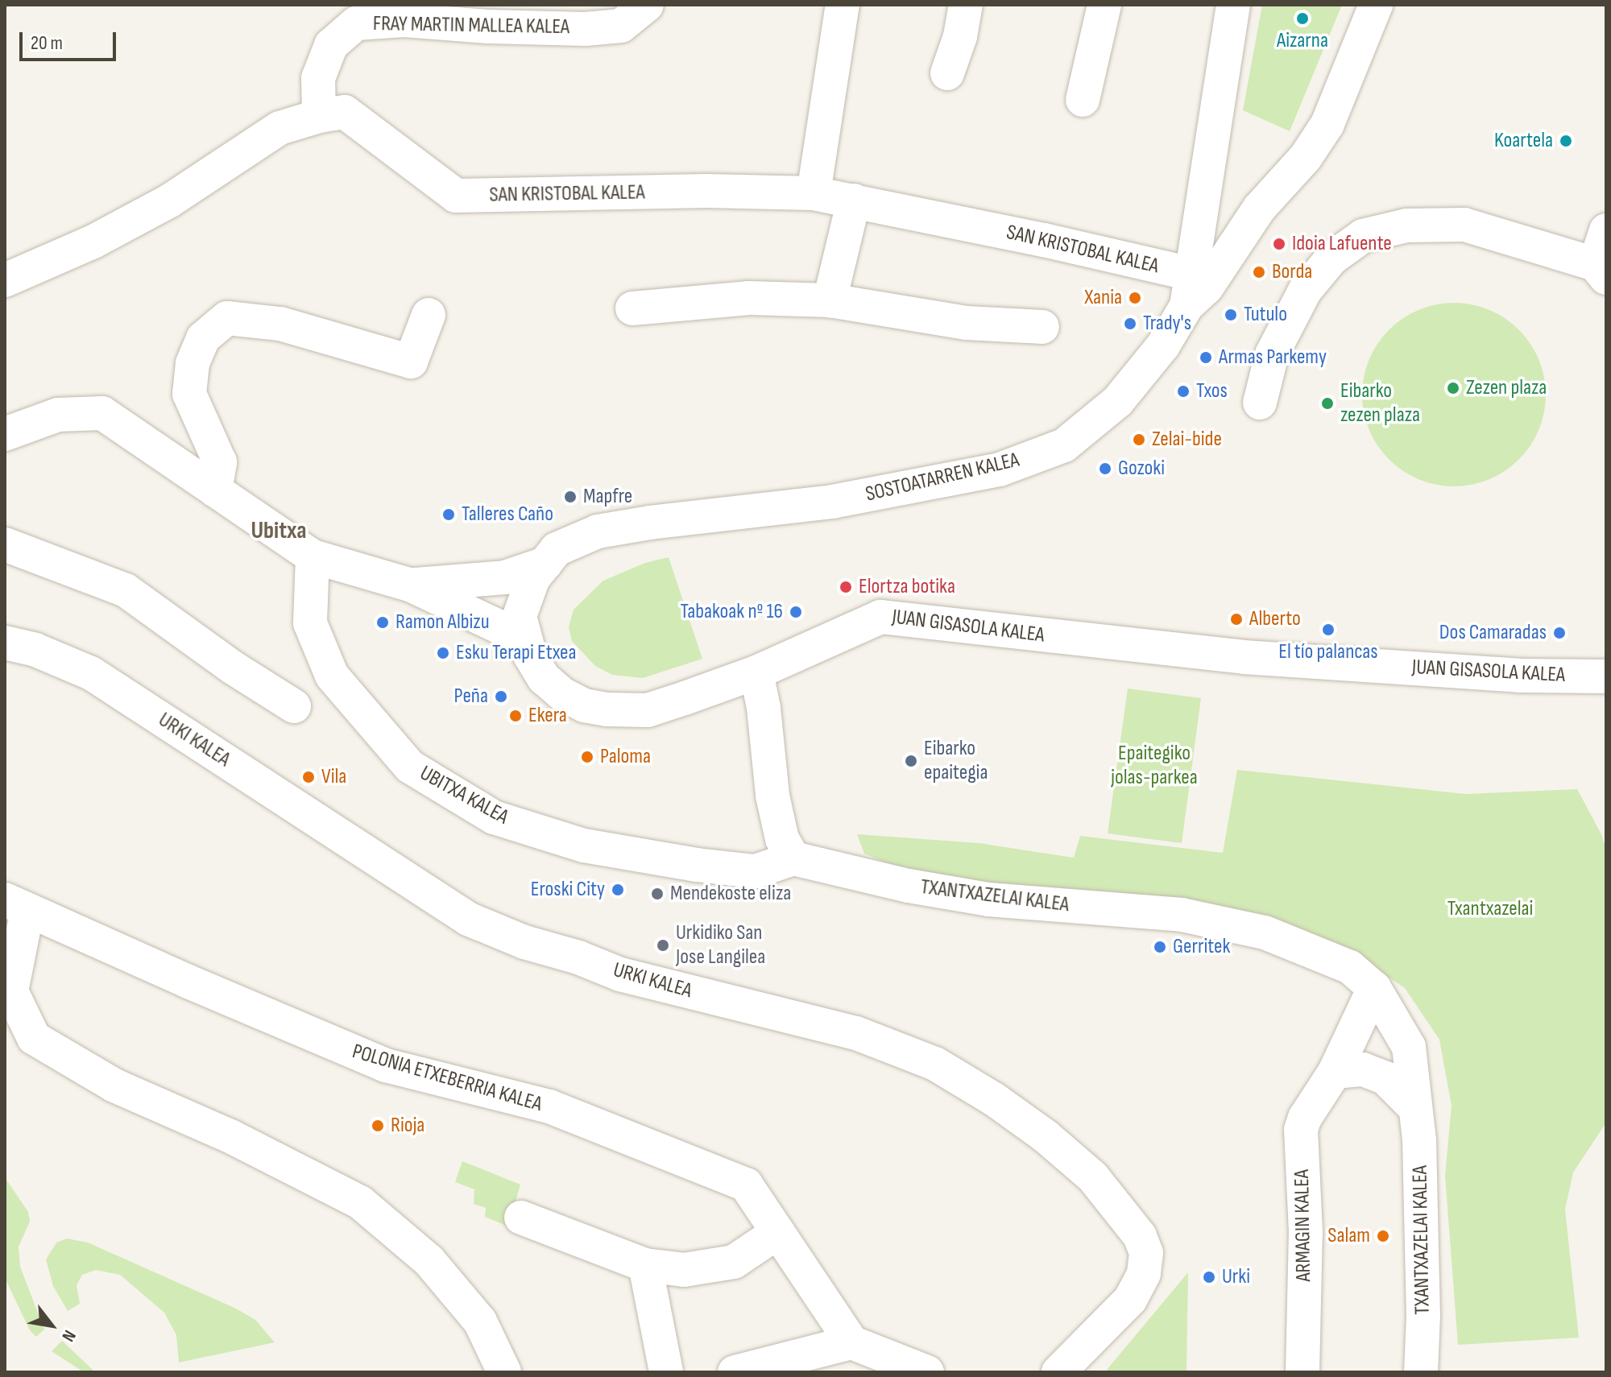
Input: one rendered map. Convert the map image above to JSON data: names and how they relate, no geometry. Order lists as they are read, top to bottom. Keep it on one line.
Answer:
{"streets":{"street":["FRAY MARTIN MALLEA KALEA","SAN KRISTOBAL KALEA","SOSTOATARREN KALEA","JUAN GISASOLA KALEA","URKI KALEA","UBITXA KALEA","TXANTXAZELAI KALEA","POLONIA ETXEBERRIA KALEA","ARMAGIN KALEA"]},"crossings":[["FRAY MARTIN MALLEA KALEA","SAN KRISTOBAL KALEA"],["SAN KRISTOBAL KALEA","SOSTOATARREN KALEA"],["SOSTOATARREN KALEA","JUAN GISASOLA KALEA"],["UBITXA KALEA","TXANTXAZELAI KALEA"]],"districts":["Ubitxa"],"parks":["Epaitegiko jolas-parkea","Txantxazelai"],"places":["Aizarna","Koartela","Idoia Lafuente","Borda","Xania","Tutulo","Trady's","Armas Parkemy","Zezen plaza","Txos","Eibarko zezen plaza","Zelai-bide","Gozoki","Mapfre","Talleres Caño","Elortza botika","Tabakoak nº 16","Alberto","Ramon Albizu","El tío palancas","Dos Camaradas","Esku Terapi Etxea","Peña","Ekera","Paloma","Eibarko epaitegia","Vila","Eroski City","Mendekoste eliza","Urkidiko San Jose Langilea","Gerritek","Rioja","Salam","Urki"],"scale_bar":"20 m","north":"bottom right"}
